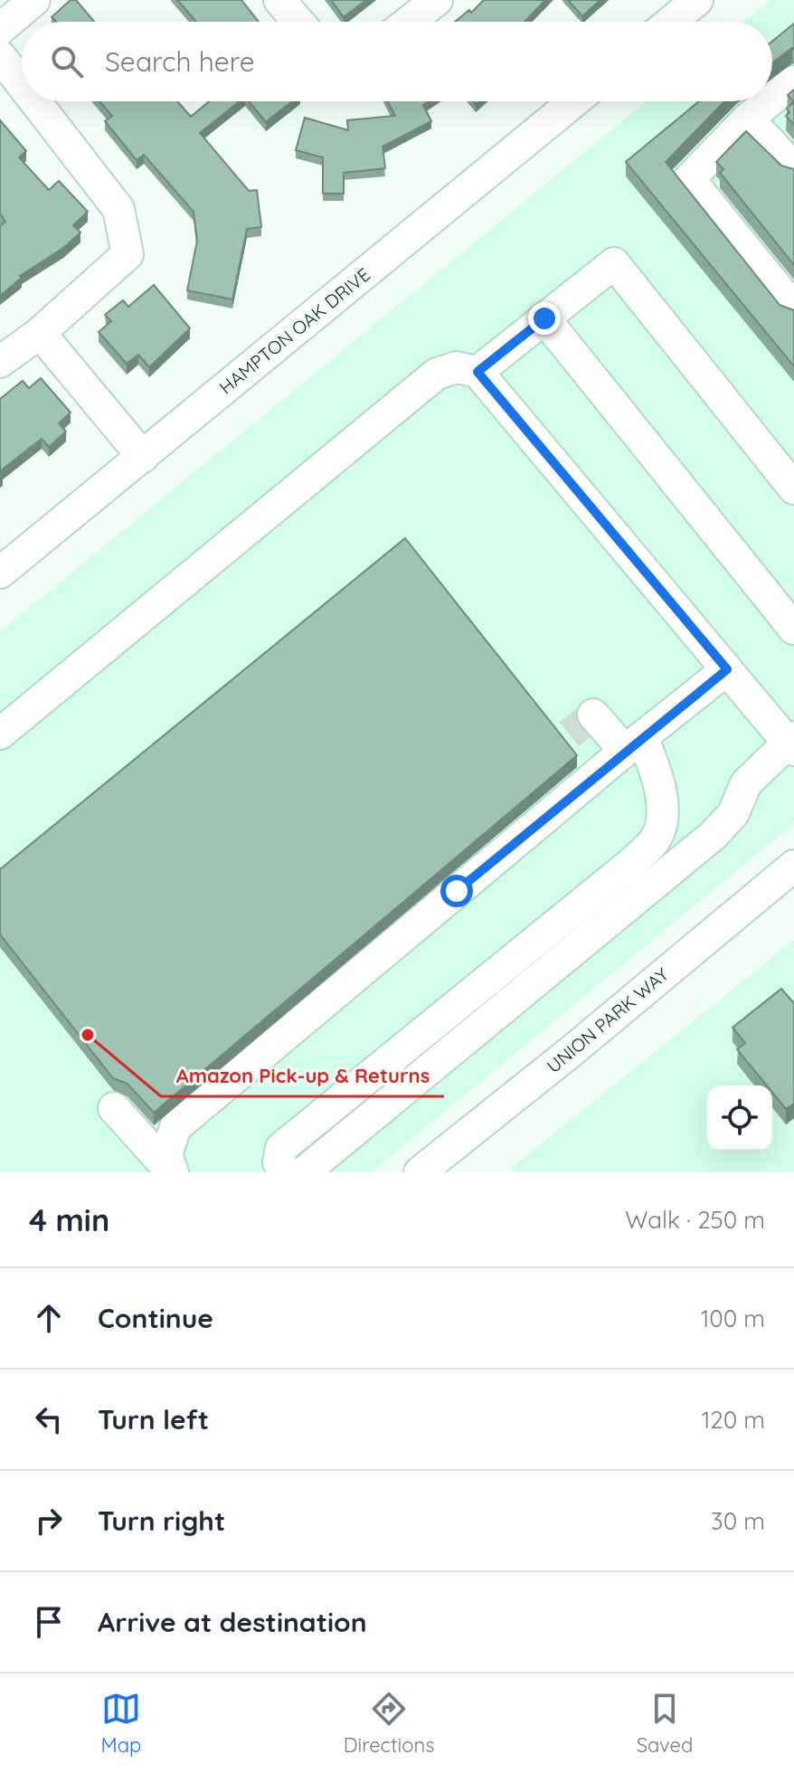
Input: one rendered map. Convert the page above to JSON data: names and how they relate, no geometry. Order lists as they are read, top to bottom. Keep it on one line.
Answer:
{"streets":{"street":["HAMPTON OAK DRIVE","UNION PARK WAY"]},"places":["Amazon Pick-up & Returns"],"page":{"search":"Search here","heading":["4 min","Walk · 250 m"],"list":[["Continue","100 m"],["Turn left","120 m"],["Turn right","30 m"],"Arrive at destination"],"nav":["Map","Directions","Saved"]}}
